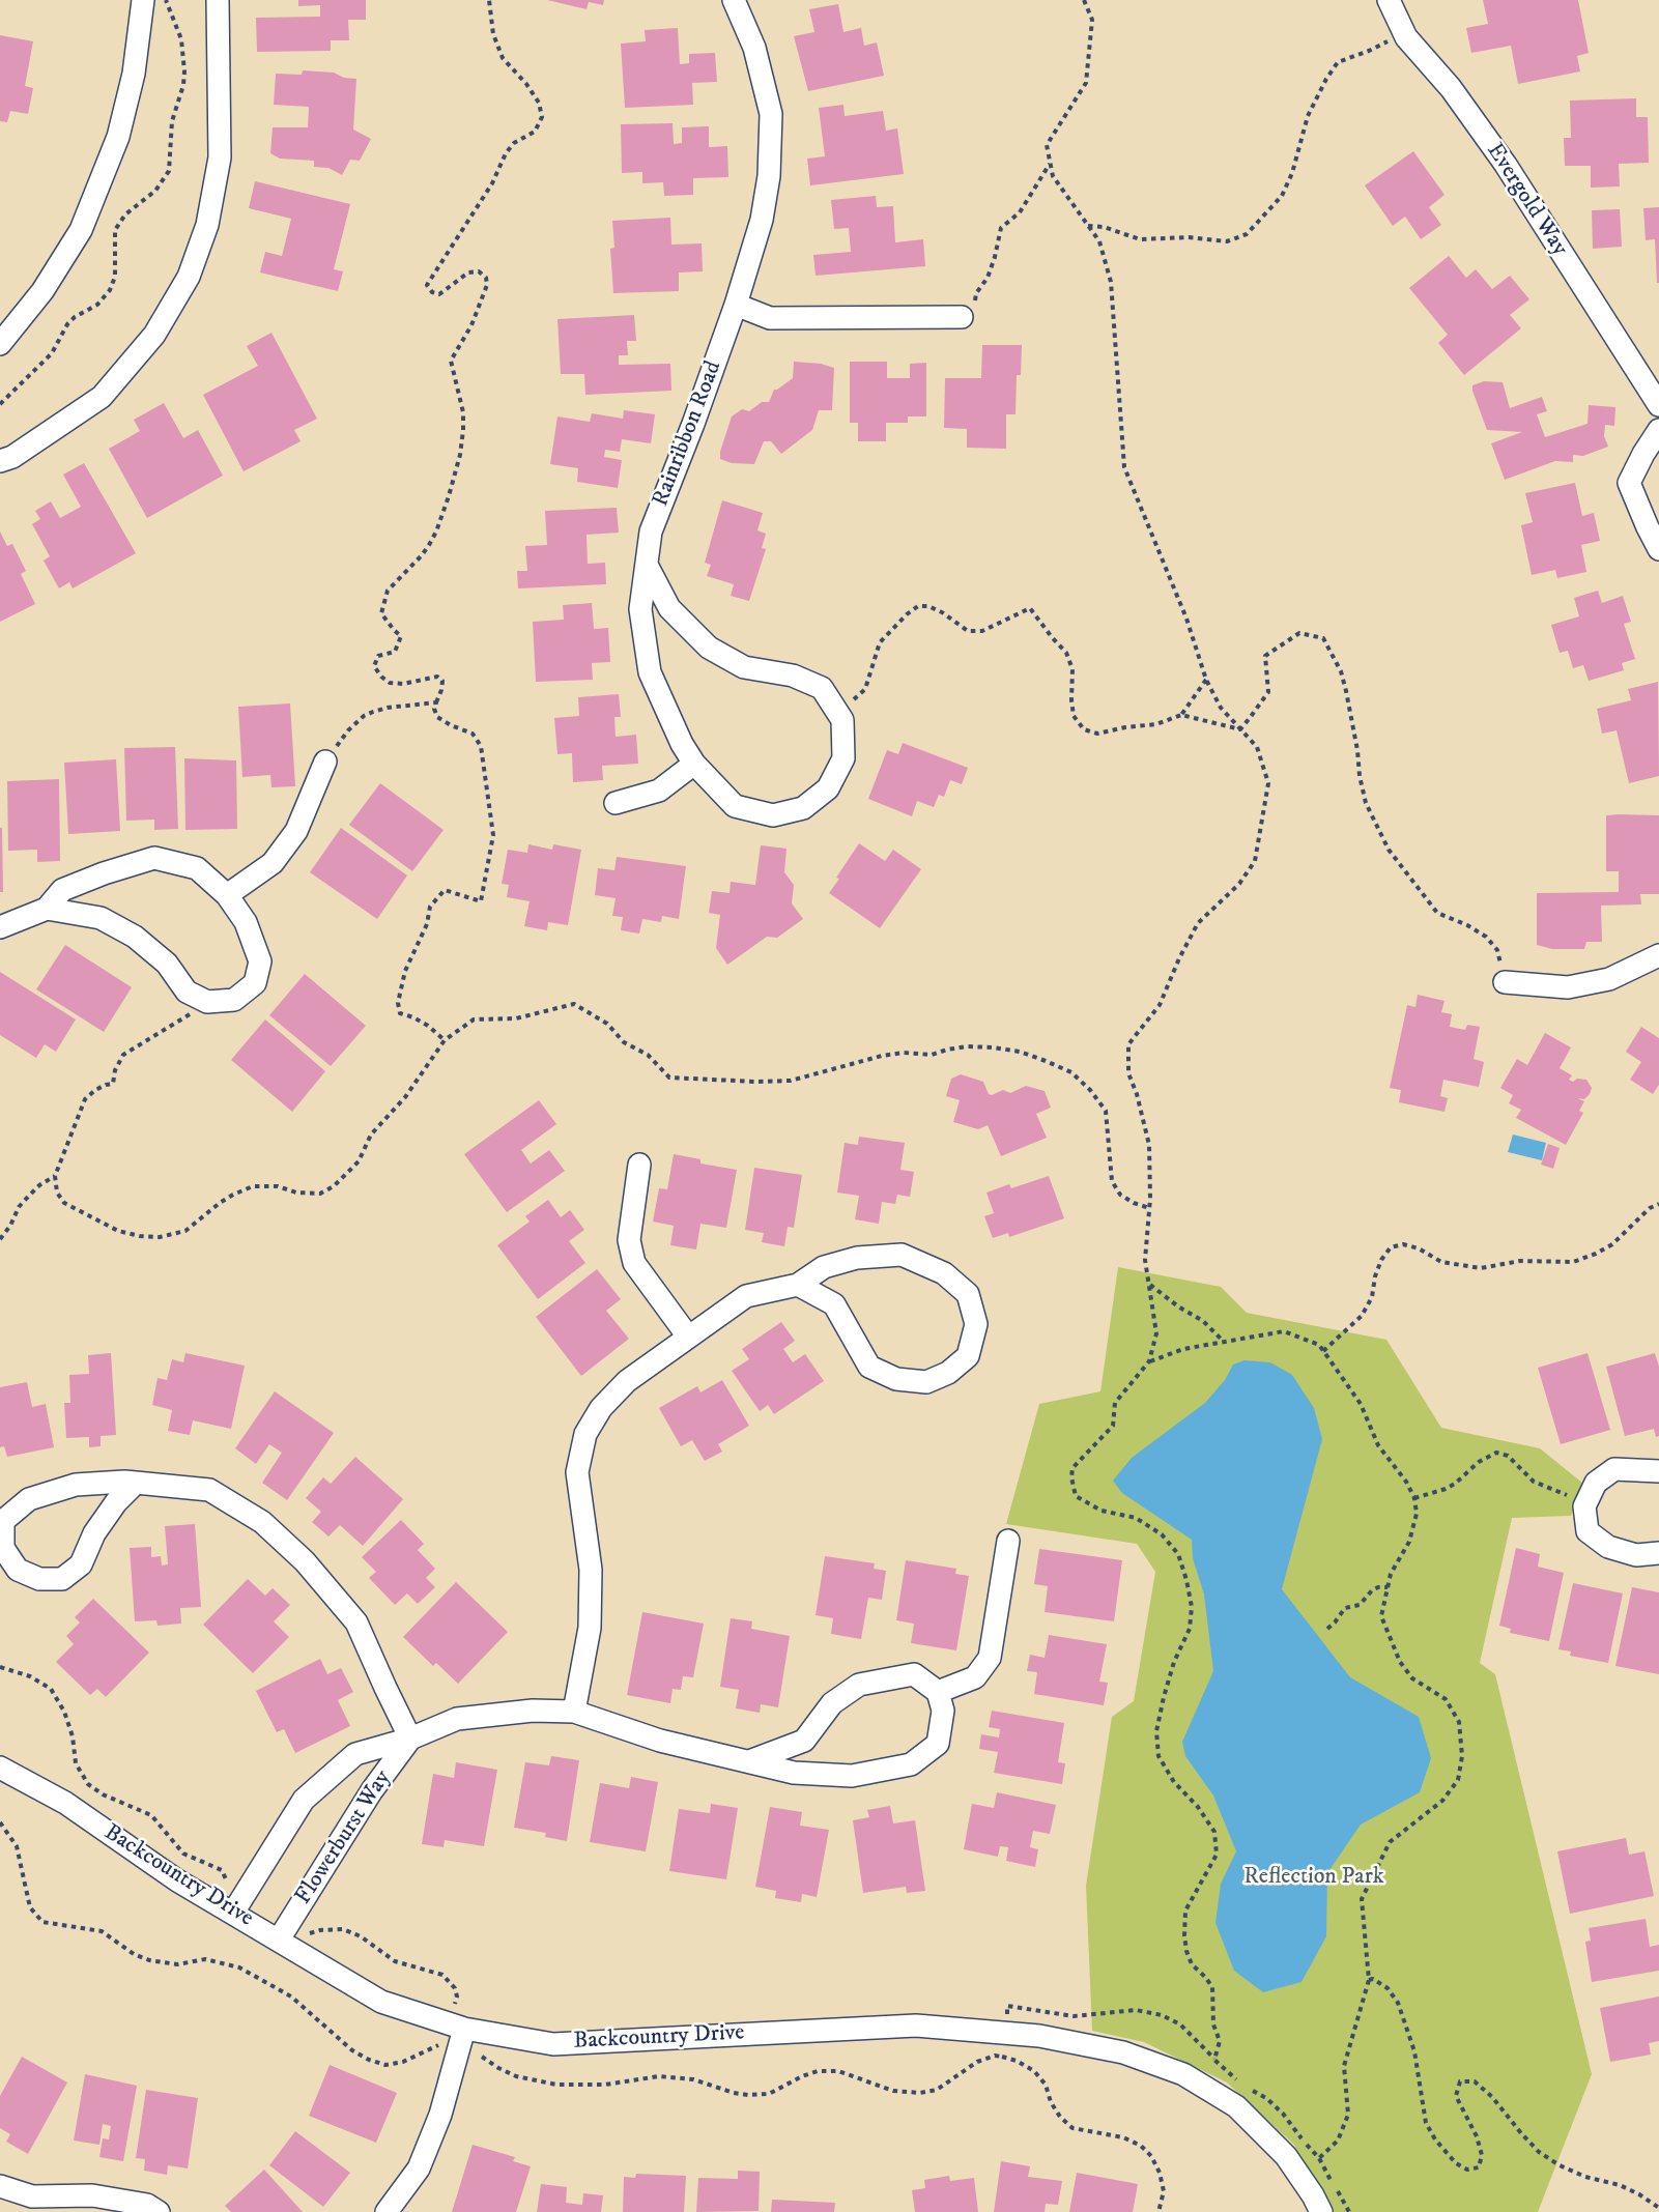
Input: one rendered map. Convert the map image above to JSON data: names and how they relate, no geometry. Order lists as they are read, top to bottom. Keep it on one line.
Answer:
{"streets":{"street":["Evergold Way","Rainribbon Road","Flowerburst Way","Backcountry Drive"]},"crossings":[["Flowerburst Way","Backcountry Drive"]],"parks":["Reflection Park"]}
